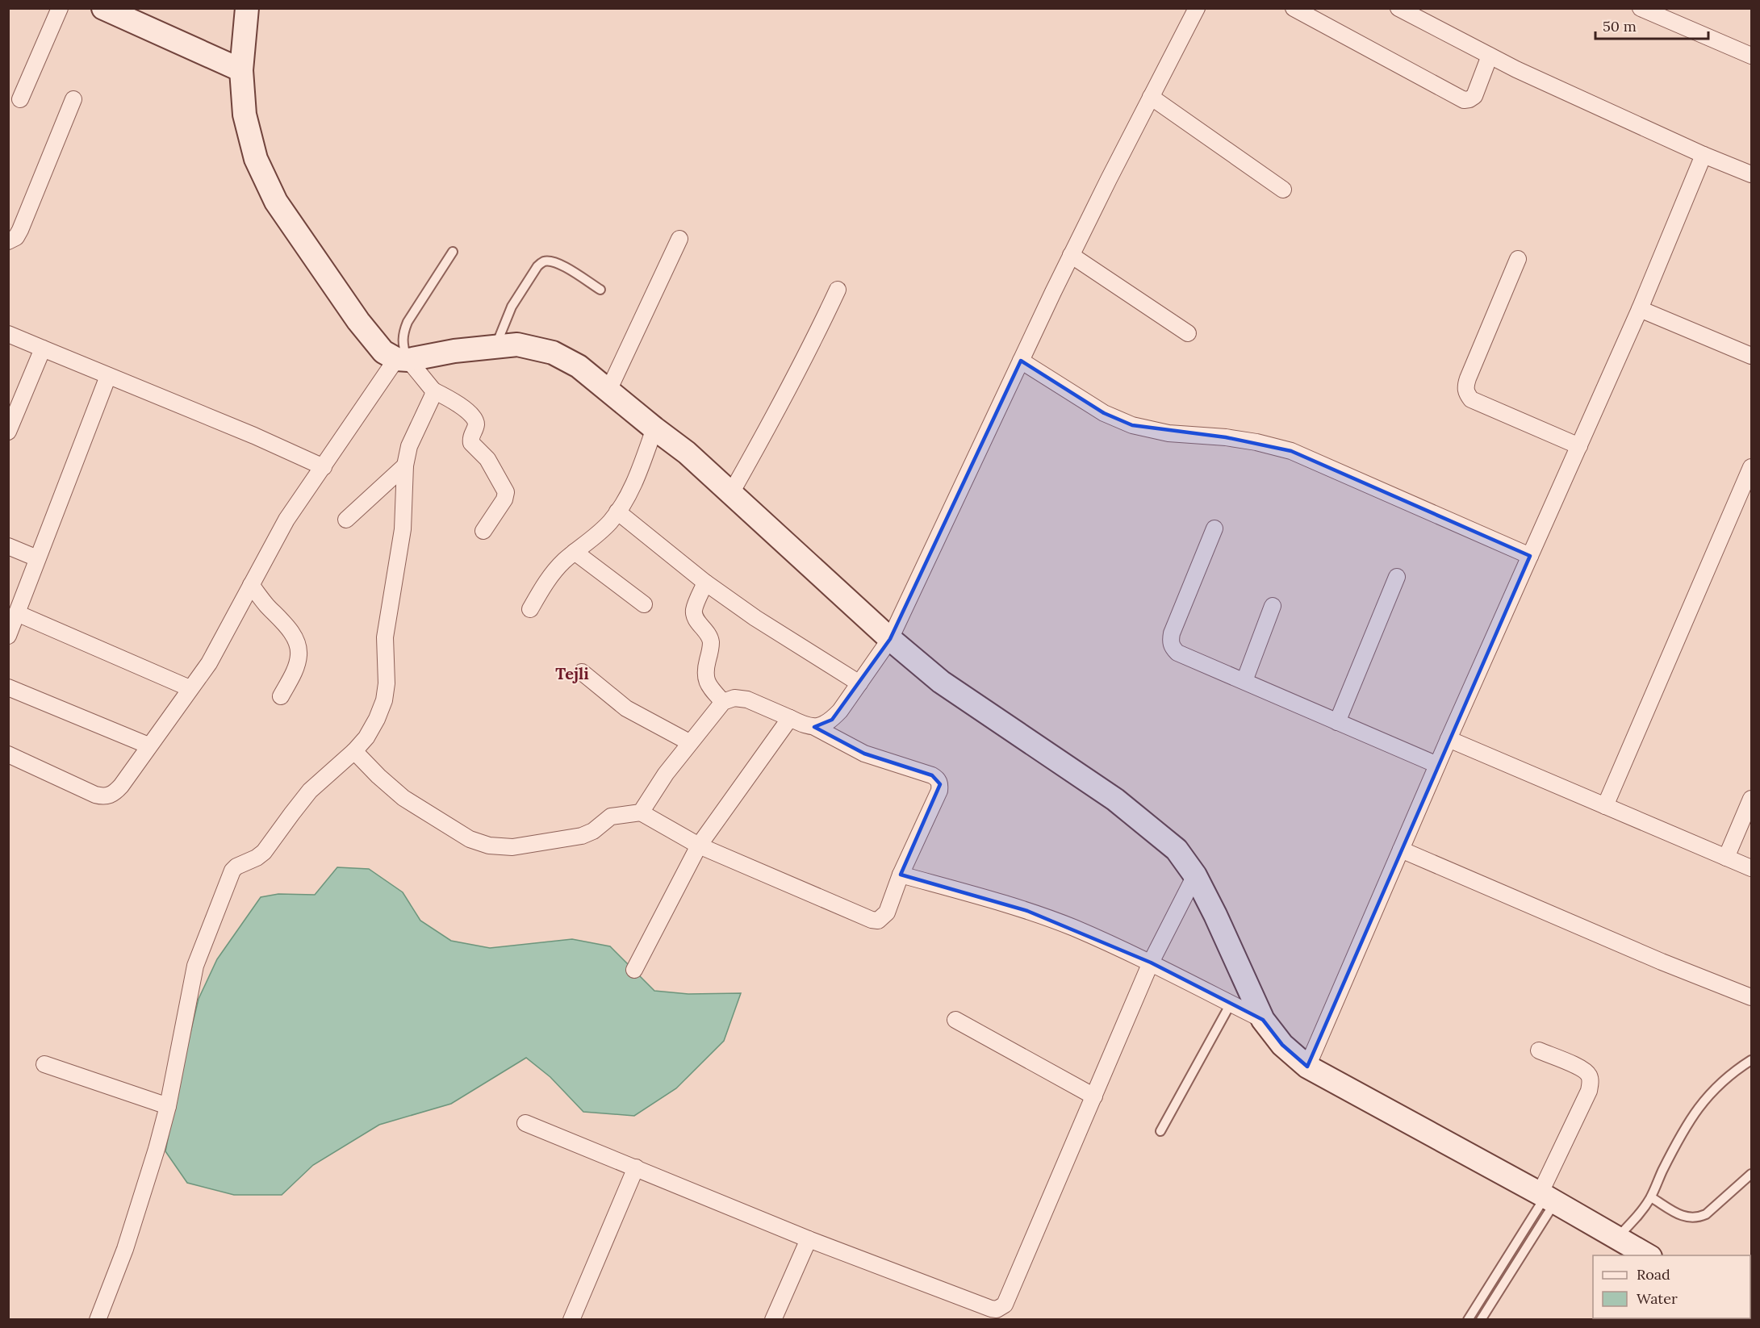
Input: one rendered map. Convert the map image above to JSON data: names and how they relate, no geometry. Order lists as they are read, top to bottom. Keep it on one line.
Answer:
{"districts":["Tejli"],"legend":["Road","Water"],"scale_bar":"50 m"}
